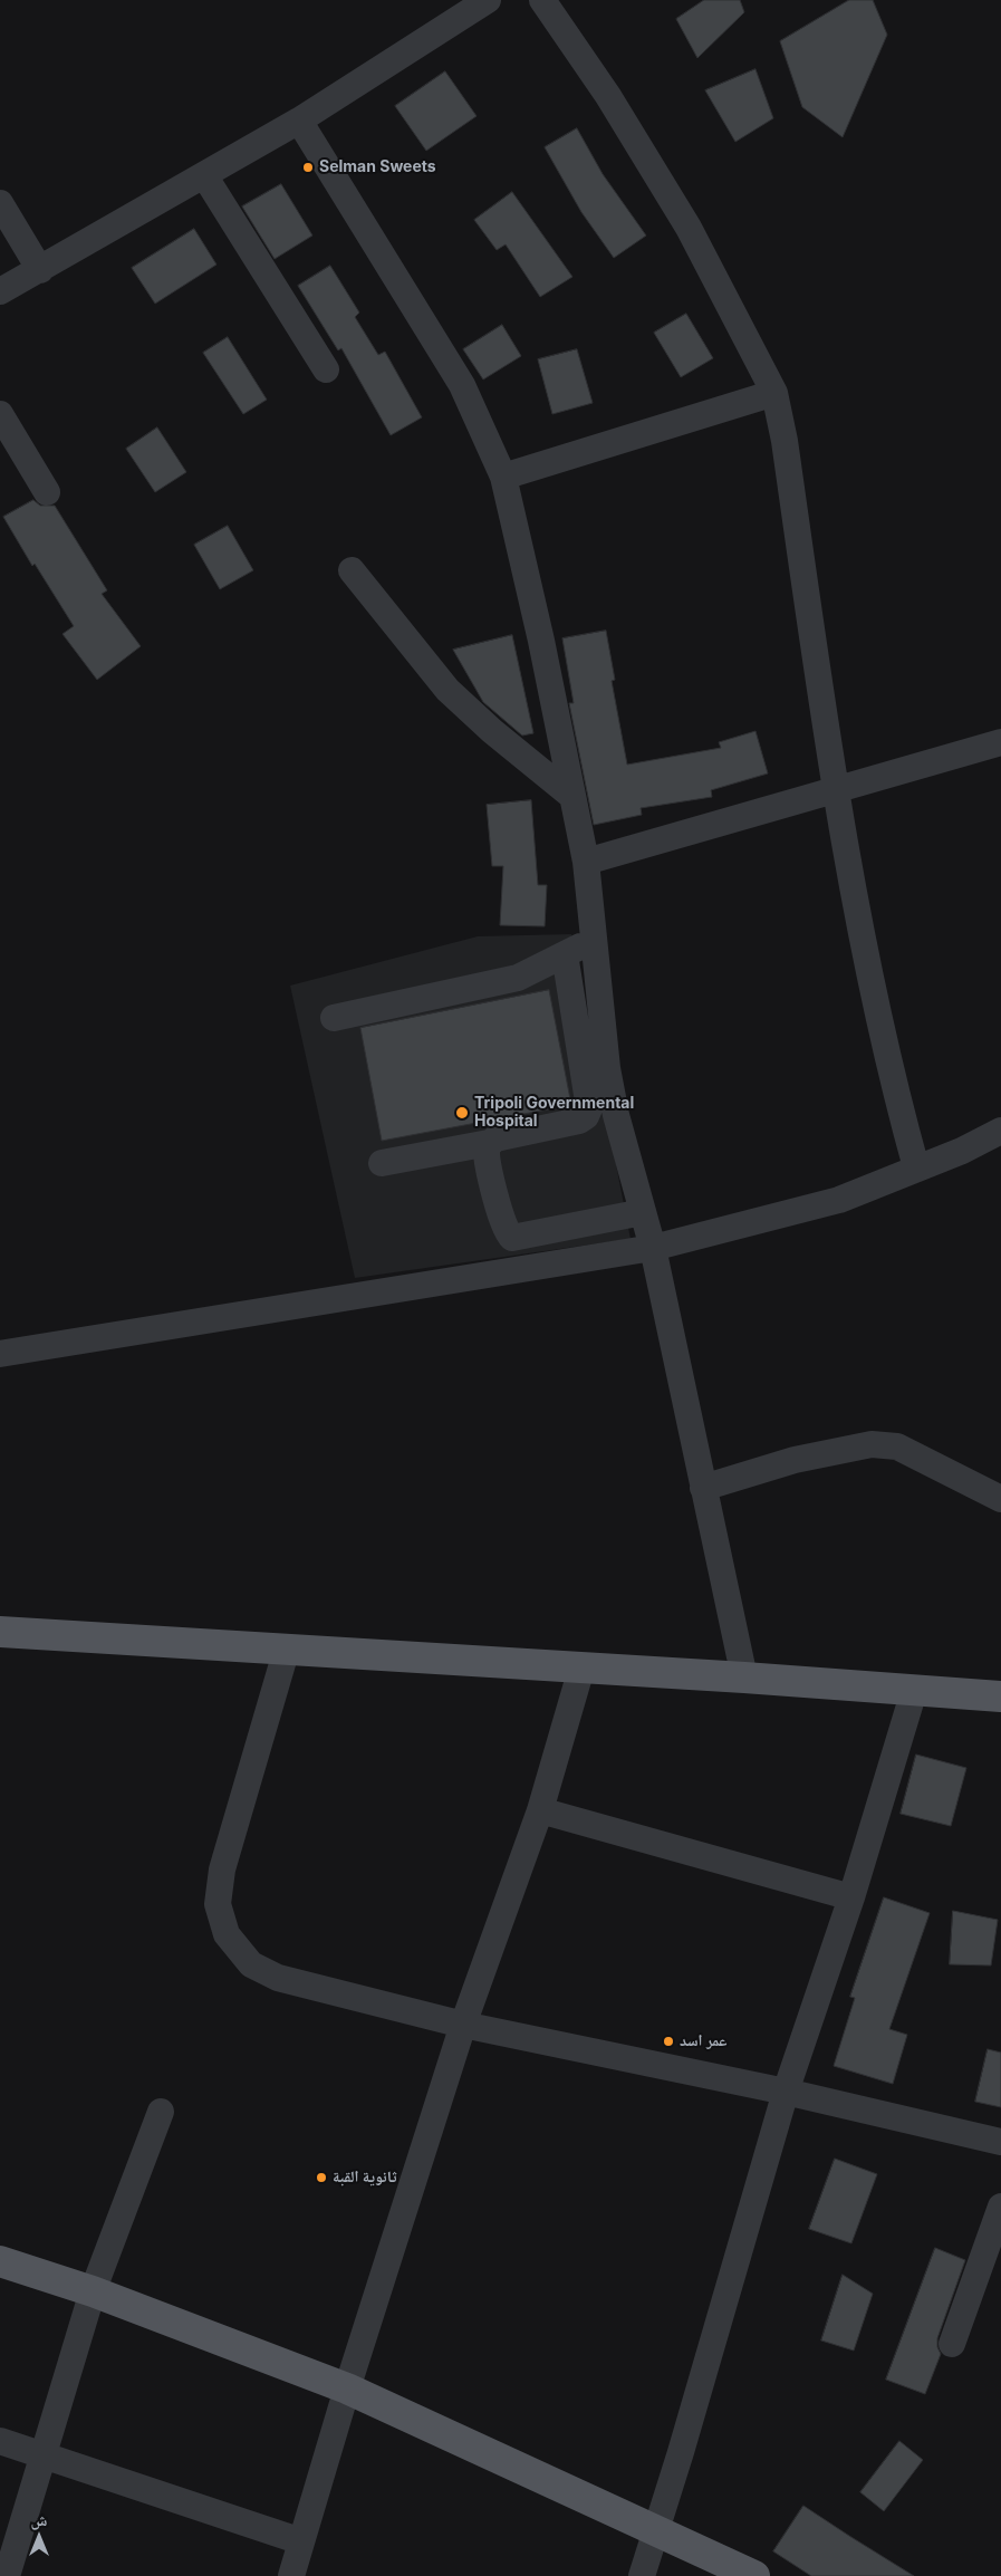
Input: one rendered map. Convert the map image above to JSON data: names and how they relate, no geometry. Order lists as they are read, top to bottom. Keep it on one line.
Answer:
{"places":["Selman Sweets","Tripoli Governmental Hospital","عمر اسد","ثانوية القبة"],"north":"top"}
